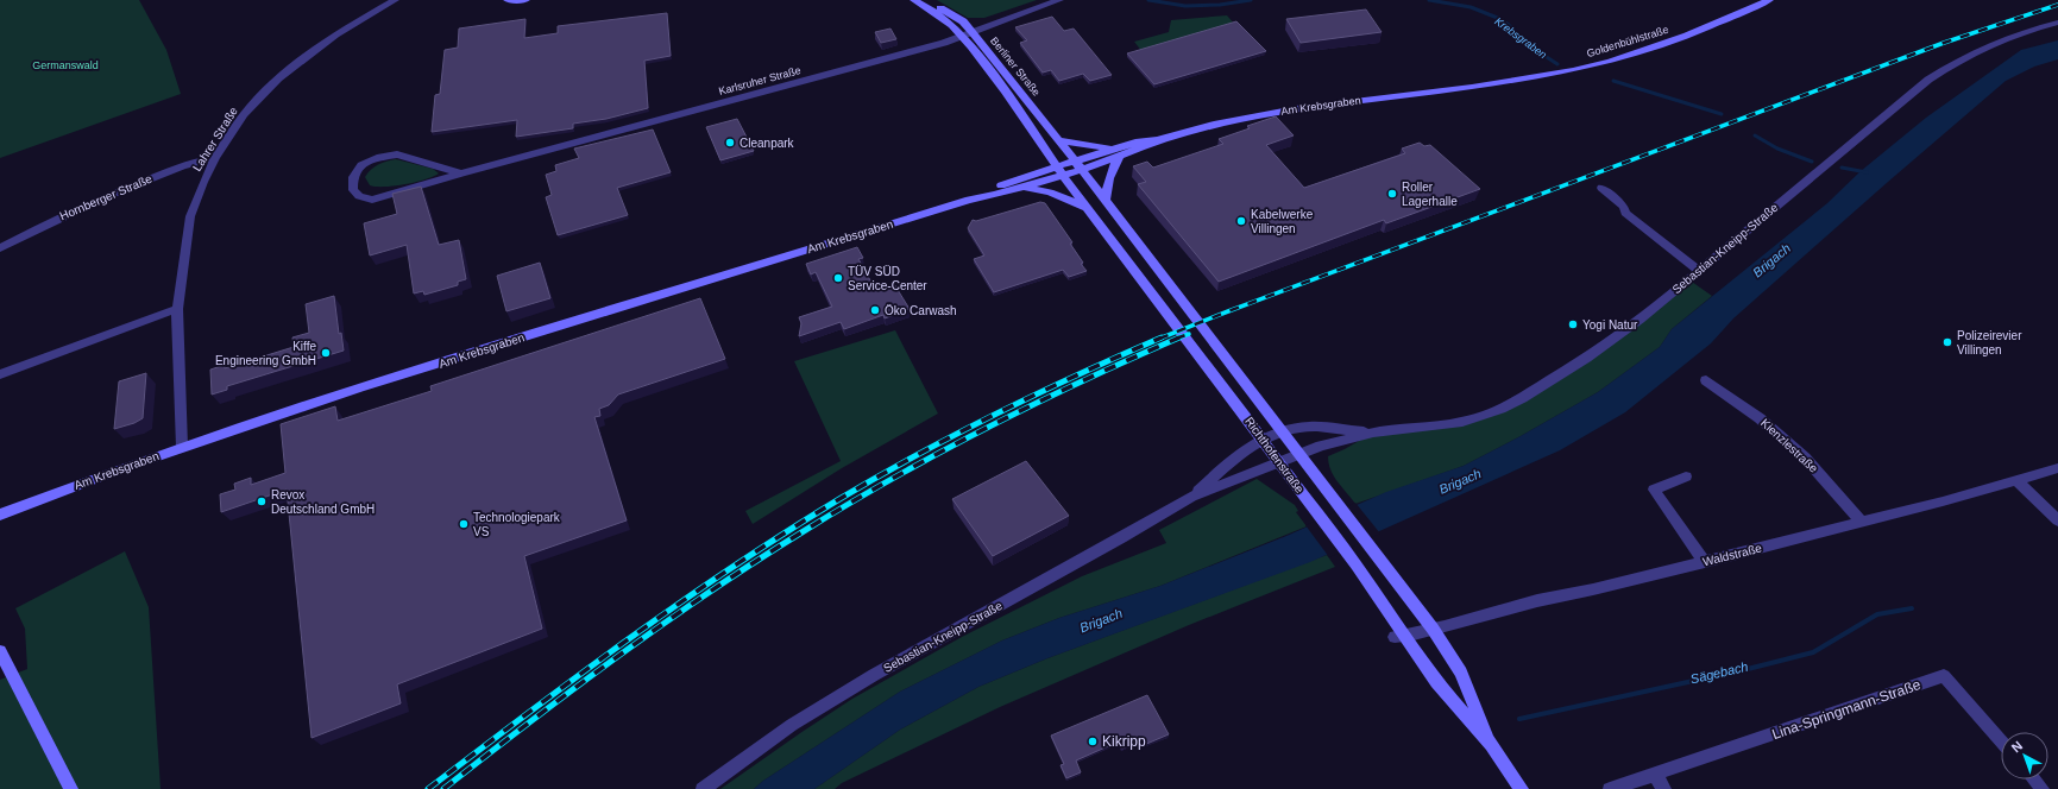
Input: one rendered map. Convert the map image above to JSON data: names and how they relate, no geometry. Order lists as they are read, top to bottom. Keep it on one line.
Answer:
{"streets":{"street":["Goldenbühlstraße","Berliner Straße","Karlsruher Straße","Am Krebsgraben","Lahrer Straße","Hornberger Straße","Sebastian-Kneipp-Straße","Kienzlestraße","Richthofenstraße","Waldstraße","Lina-Springmann-Straße"]},"crossings":[["Goldenbühlstraße","Am Krebsgraben"],["Berliner Straße","Karlsruher Straße"],["Berliner Straße","Am Krebsgraben"],["Berliner Straße","Richthofenstraße"],["Am Krebsgraben","Lahrer Straße"],["Am Krebsgraben","Richthofenstraße"],["Lahrer Straße","Hornberger Straße"],["Sebastian-Kneipp-Straße","Richthofenstraße"],["Kienzlestraße","Waldstraße"],["Richthofenstraße","Waldstraße"]],"water":["Krebsgraben","Brigach","Sägebach"],"parks":["Germanswald"],"places":["Cleanpark","Roller Lagerhalle","Kabelwerke Villingen","TÜV SÜD Service-Center","Öko Carwash","Yogi Natur","Polizeirevier Villingen","Kiffe Engineering GmbH","Revox Deutschland GmbH","Technologiepark VS","Kikripp"],"north":"top left"}
